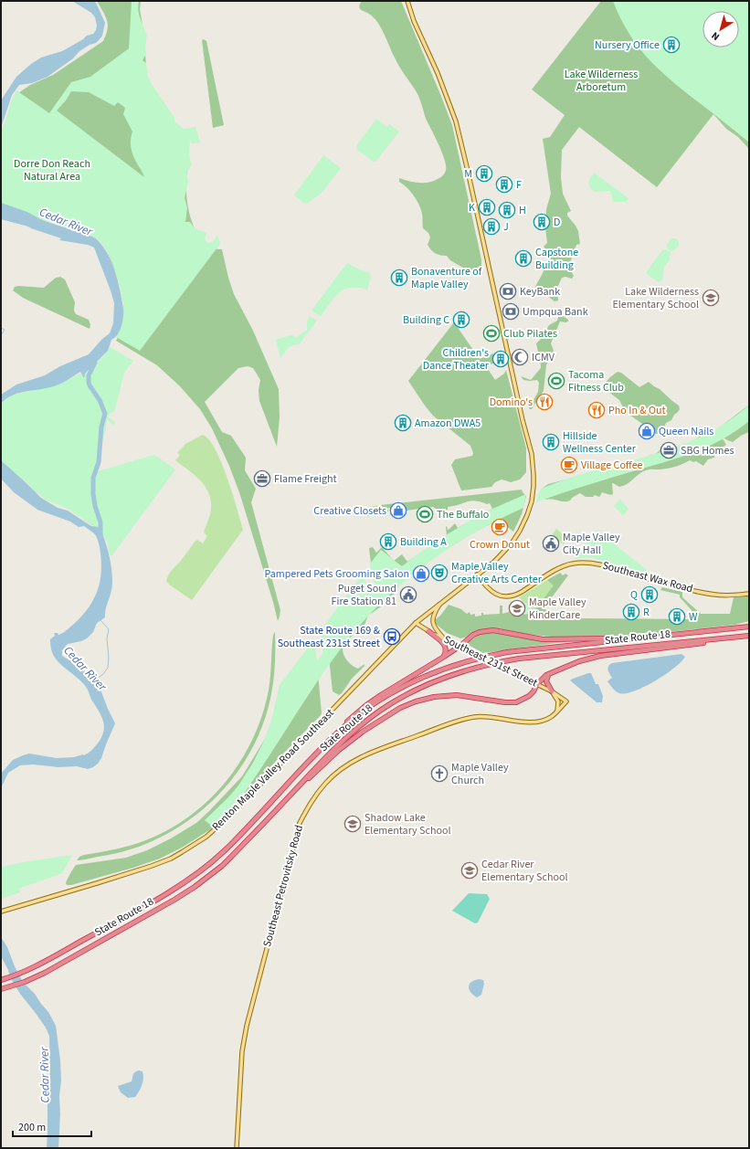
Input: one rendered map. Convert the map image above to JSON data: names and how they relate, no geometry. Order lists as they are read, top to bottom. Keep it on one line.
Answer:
{"streets":{"highway":["State Route 18"],"main road":["Southeast Wax Road","Southeast 231st Street","Renton Maple Valley Road Southeast","Southeast Petrovitsky Road"]},"crossings":[["Southeast Wax Road","Renton Maple Valley Road Southeast"],["Southeast 231st Street","Renton Maple Valley Road Southeast"],["Southeast 231st Street","Southeast Petrovitsky Road"]],"water":["Cedar River"],"parks":["Lake Wilderness Arboretum","Dorre Don Reach Natural Area"],"places":{"building":["Nursery Office","M","F","K","H","D","J","Capstone Building","Bonaventure of Maple Valley","Building C","Children's Dance Theater","Amazon DWA5","Hillside Wellness Center","Building A","Q","R","W"],"bank":["KeyBank","Umpqua Bank"],"school or university":["Lake Wilderness Elementary School","Maple Valley KinderCare","Shadow Lake Elementary School","Cedar River Elementary School"],"sports":["Club Pilates","Tacoma Fitness Club","The Buffalo"],"mosque":["ICMV"],"restaurant":["Domino's","Pho In & Out"],"shop":["Queen Nails","Creative Closets","Pampered Pets Grooming Salon"],"office":["SBG Homes","Flame Freight"],"cafe":["Village Coffee","Crown Donut"],"public building":["Maple Valley City Hall","Puget Sound Fire Station 81"],"theatre":["Maple Valley Creative Arts Center"],"bus stop":["State Route 169 & Southeast 231st Street"],"church":["Maple Valley Church"]},"scale_bar":"200 m","north":"bottom left"}
